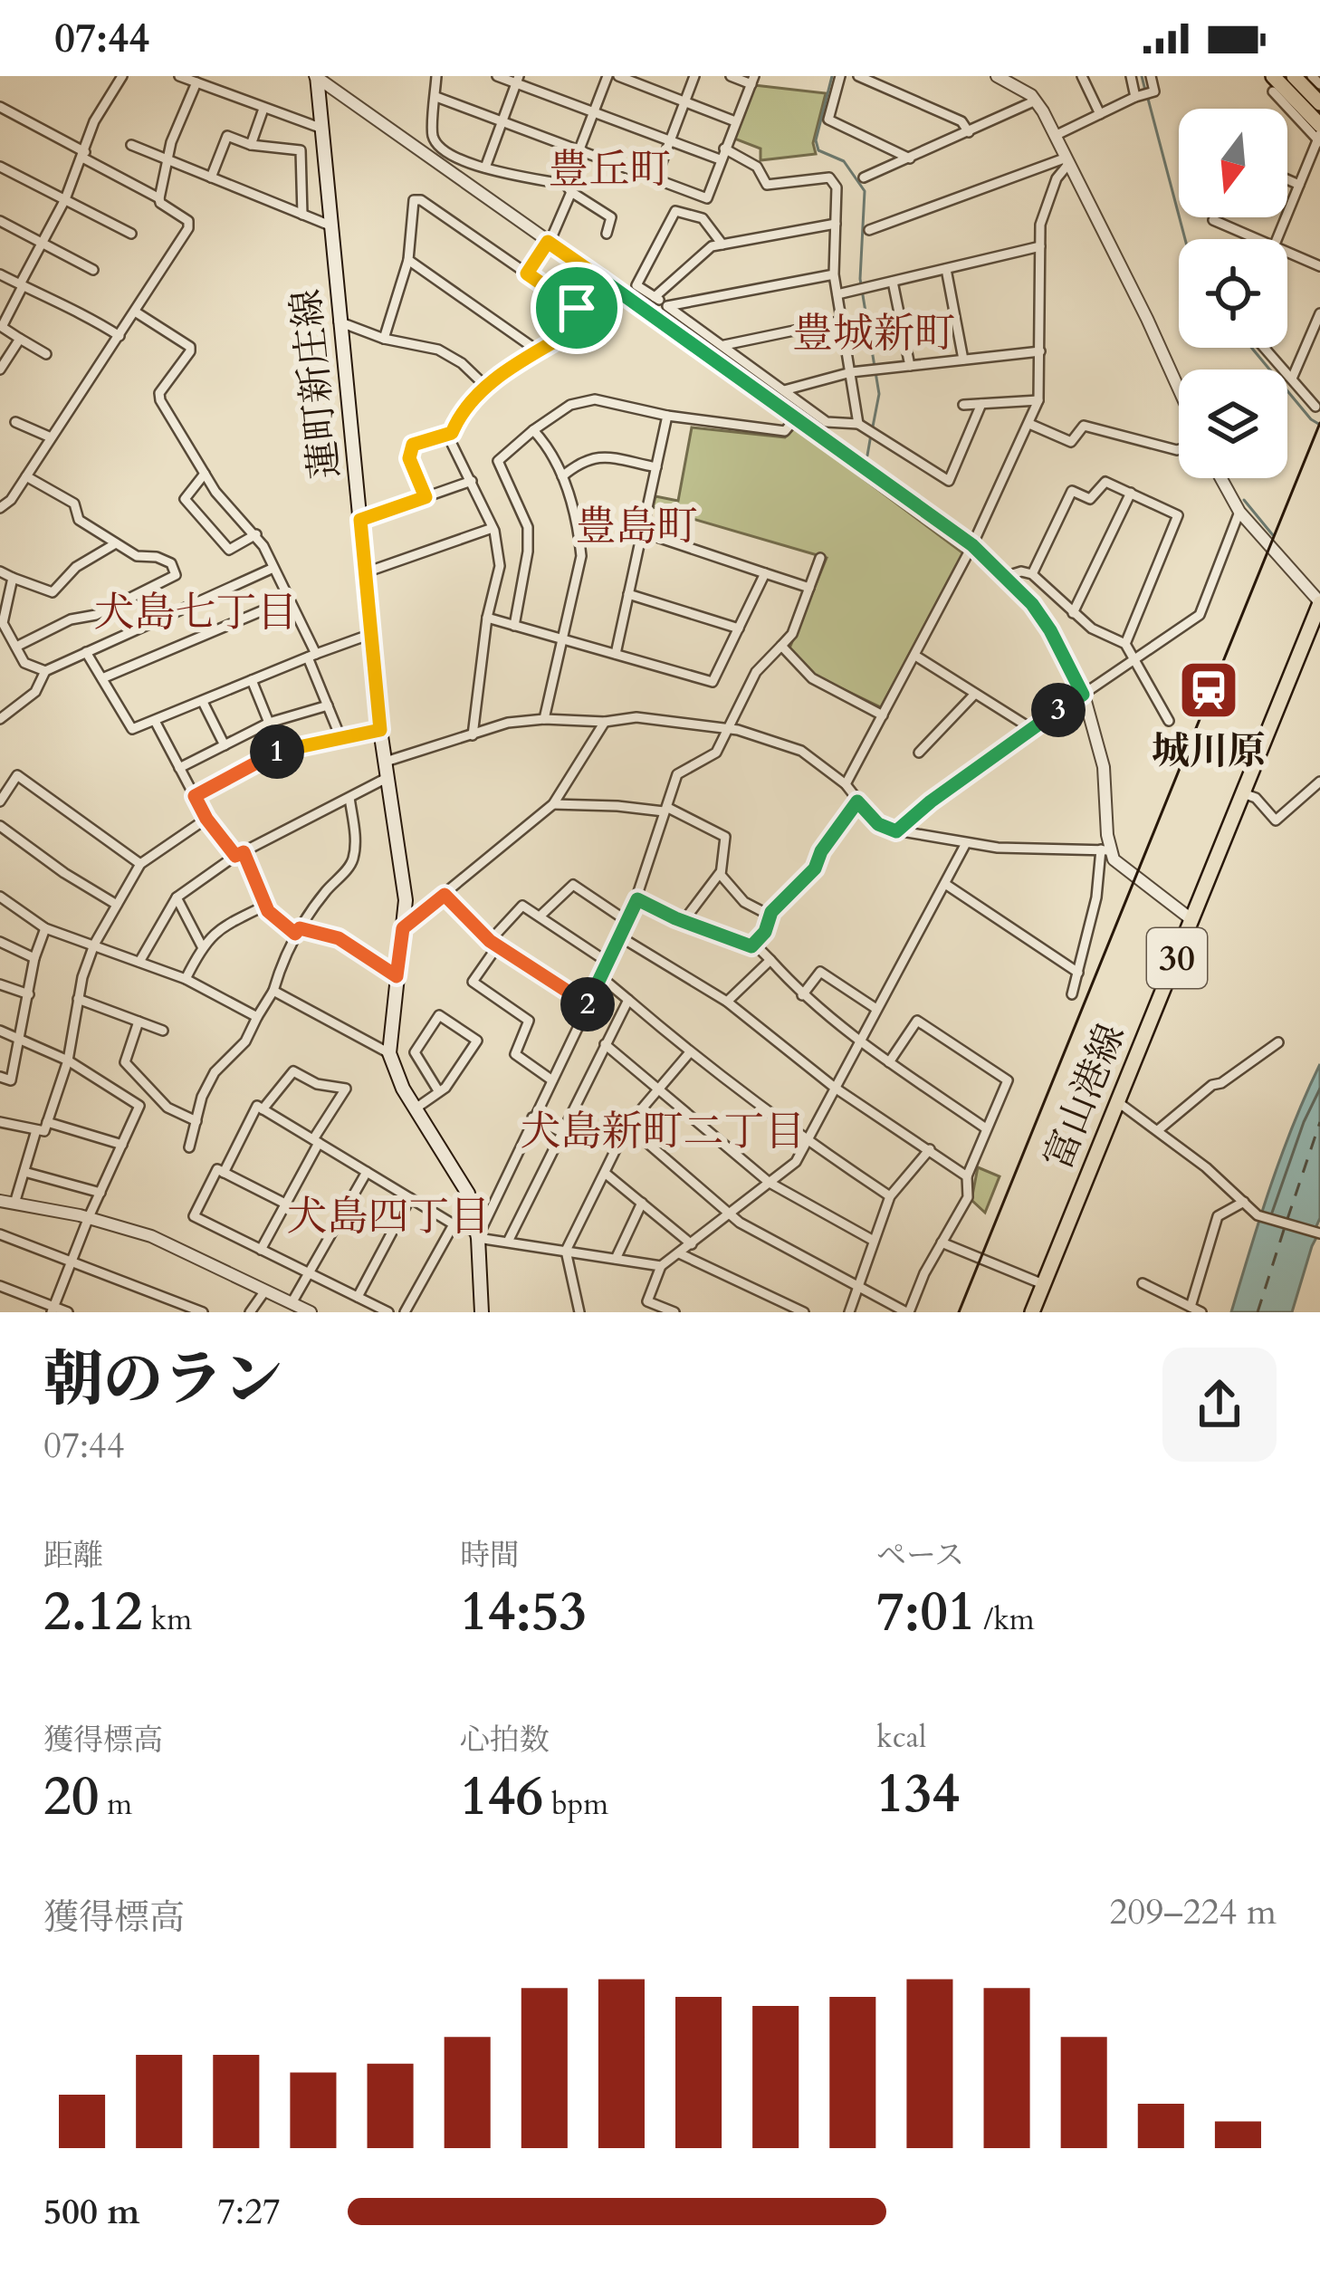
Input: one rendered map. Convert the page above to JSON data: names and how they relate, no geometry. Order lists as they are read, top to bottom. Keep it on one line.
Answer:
{"streets":{"main road":["蓮町新庄線","30","富山港線"]},"districts":["豊丘町","豊城新町","豊島町","犬島七丁目","犬島新町二丁目","犬島四丁目"],"places":{"station":["城川原"]},"north":"bottom","page":{"status":"07:44","pins":["3","1","2"],"heading":["朝のラン","07:44"],"stats":[["距離","2.12 km"],["時間","14:53"],["ペース","7:01 /km"],["獲得標高","20 m"],["心拍数","146 bpm"],["kcal","134"]],"chart":["獲得標高","209–224 m"],"list":[{"name":"500 m","note":"7:27"}]}}
